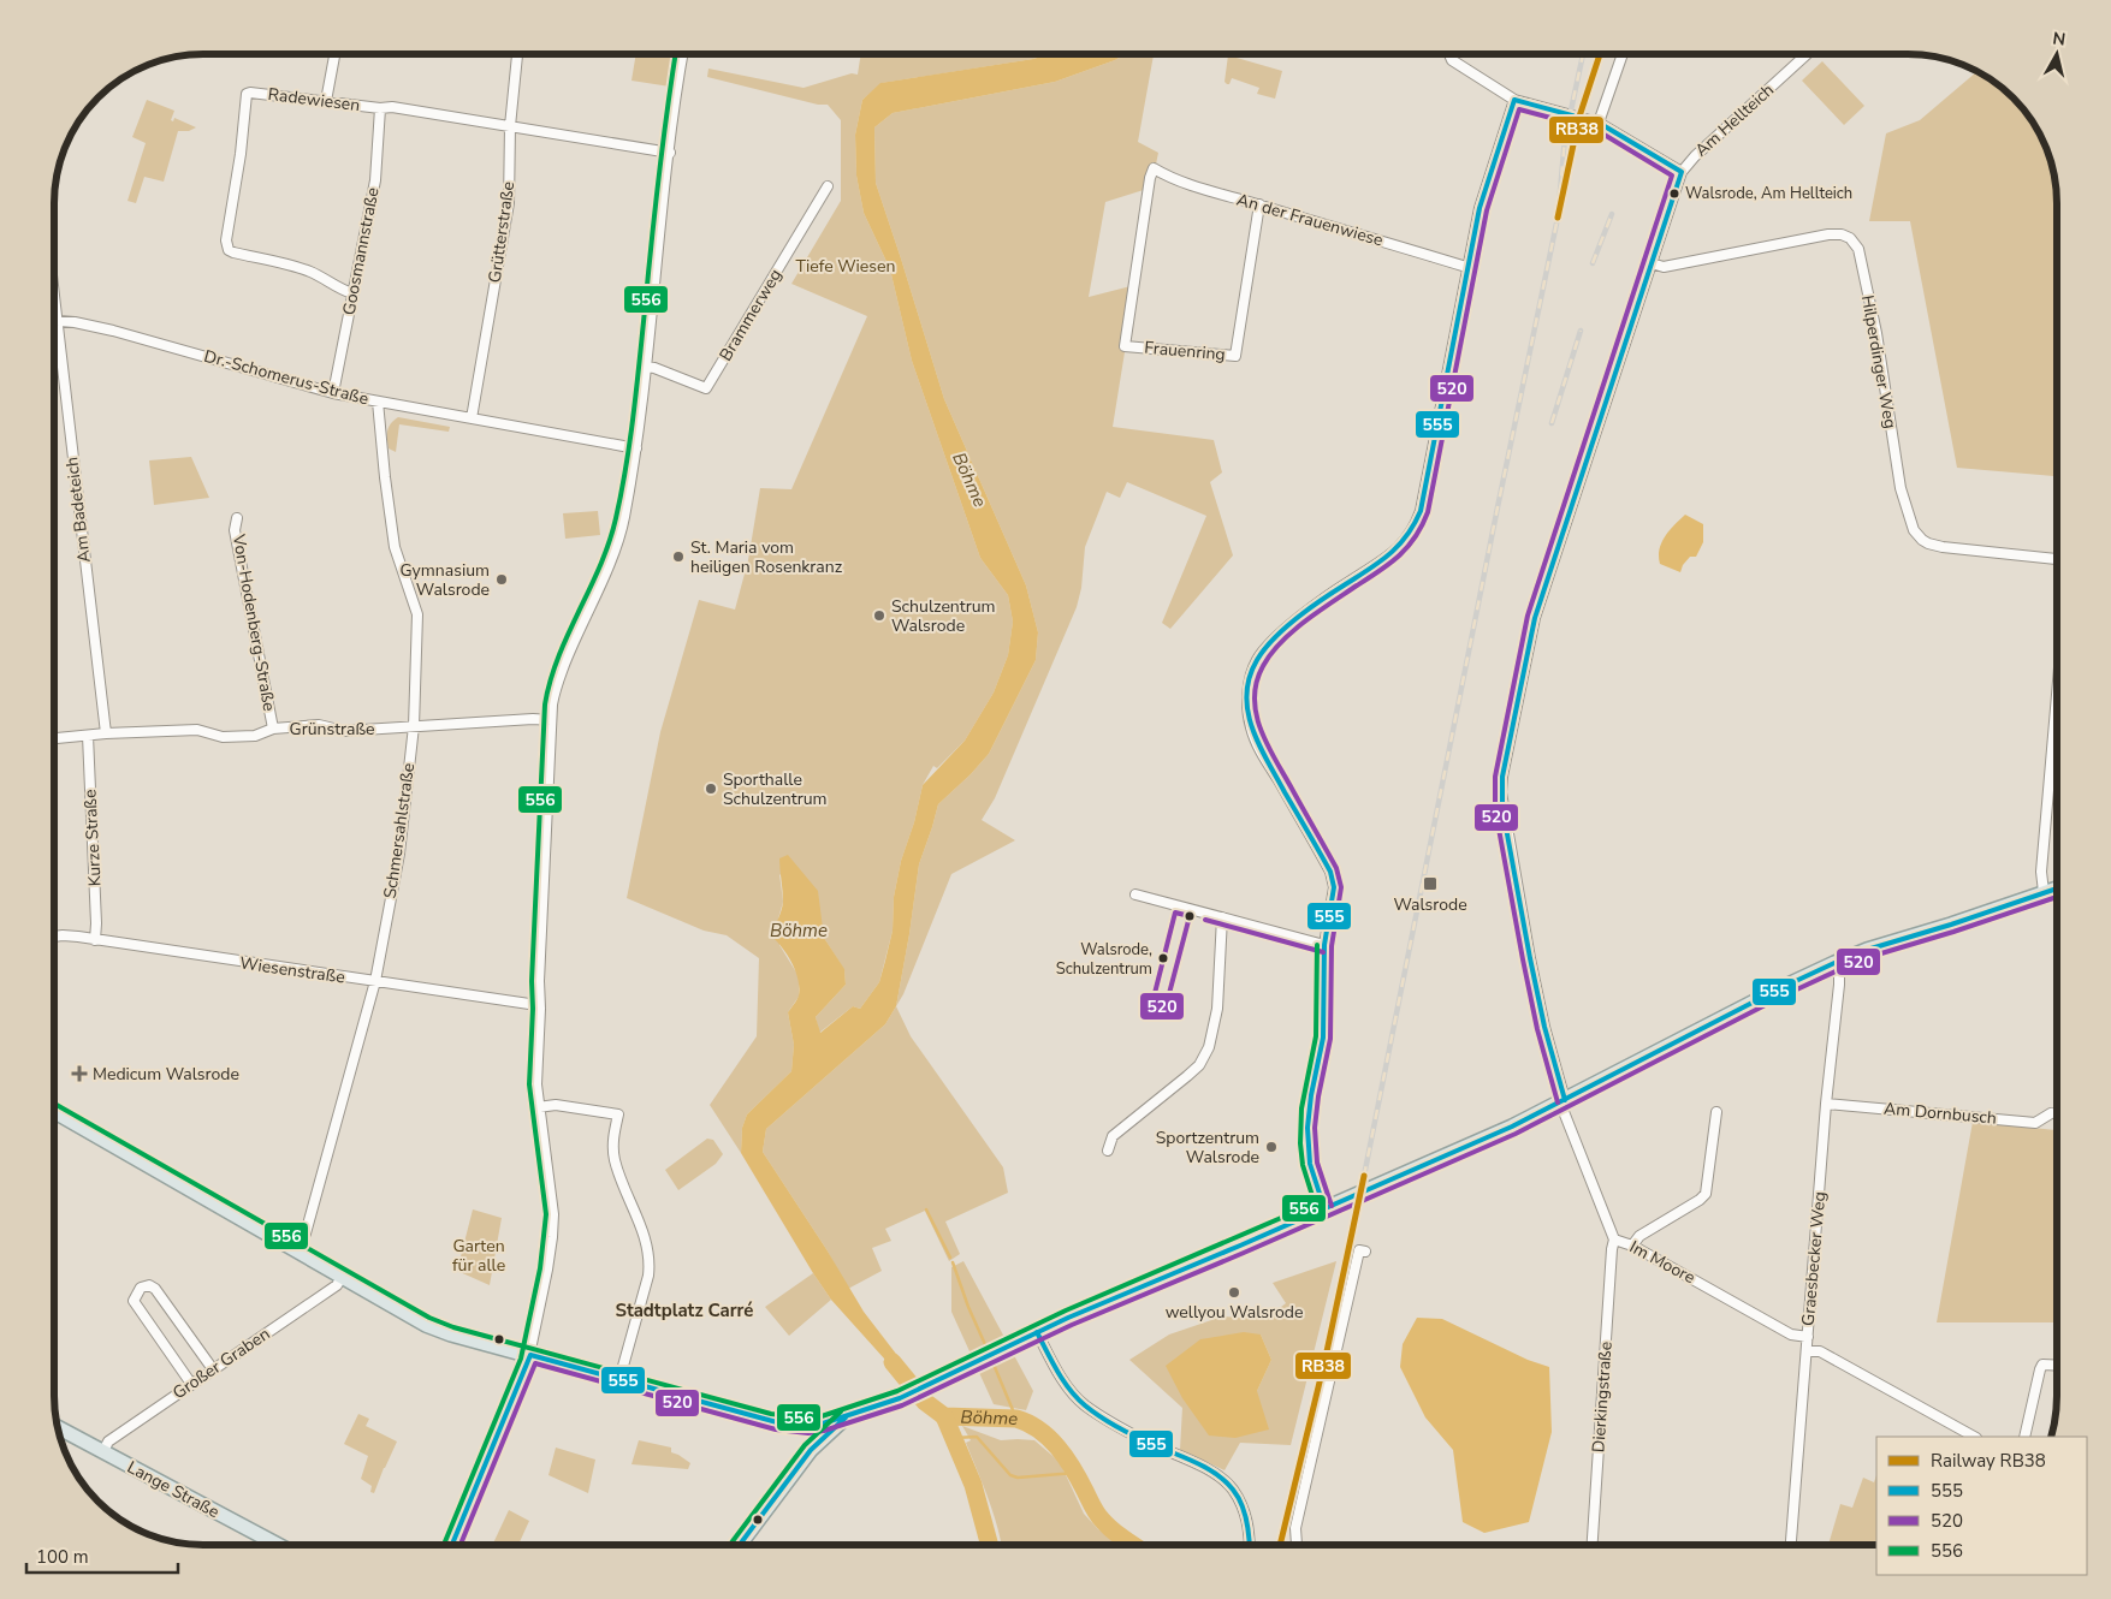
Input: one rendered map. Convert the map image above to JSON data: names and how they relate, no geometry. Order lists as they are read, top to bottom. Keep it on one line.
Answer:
{"streets":{"main road":["Lange Straße"],"street":["Radewiesen","Am Hellteich","An der Frauenwiese","Grütterstraße","Goosmannstraße","Brammerweg","Frauenring","Hilperdinger Weg","Dr.-Schomerus-Straße","Am Badeteich","Von-Hodenberg-Straße","Grünstraße","Schmersahlstraße","Kurze Straße","Wiesenstraße","Am Dornbusch","Graesbecker Weg","Im Moore","Großer Graben","Dierkingstraße"]},"crossings":[["Radewiesen","Grütterstraße"],["Radewiesen","Goosmannstraße"],["Am Hellteich","Im Moore"],["An der Frauenwiese","Frauenring"],["Grütterstraße","Dr.-Schomerus-Straße"],["Goosmannstraße","Dr.-Schomerus-Straße"],["Hilperdinger Weg","Im Moore"],["Dr.-Schomerus-Straße","Am Badeteich"],["Dr.-Schomerus-Straße","Schmersahlstraße"],["Am Badeteich","Grünstraße"],["Von-Hodenberg-Straße","Grünstraße"],["Grünstraße","Schmersahlstraße"],["Grünstraße","Kurze Straße"],["Schmersahlstraße","Wiesenstraße"],["Kurze Straße","Wiesenstraße"],["Am Dornbusch","Graesbecker Weg"],["Graesbecker Weg","Im Moore"],["Im Moore","Dierkingstraße"],["Großer Graben","Lange Straße"]],"districts":["Stadtplatz Carré"],"water":["Böhme"],"parks":["Tiefe Wiesen","Garten für alle"],"places":{"other":["Walsrode, Am Hellteich","St. Maria vom heiligen Rosenkranz","Gymnasium Walsrode","Schulzentrum Walsrode","Sporthalle Schulzentrum","Walsrode, Schulzentrum","Sportzentrum Walsrode","wellyou Walsrode"],"transit":["Walsrode"],"health":["Medicum Walsrode"]},"lines":["rail line RB38","transit line 556","transit line 555","transit line 520"],"legend":["Railway RB38","555","520","556"],"scale_bar":"100 m","north":"top"}
